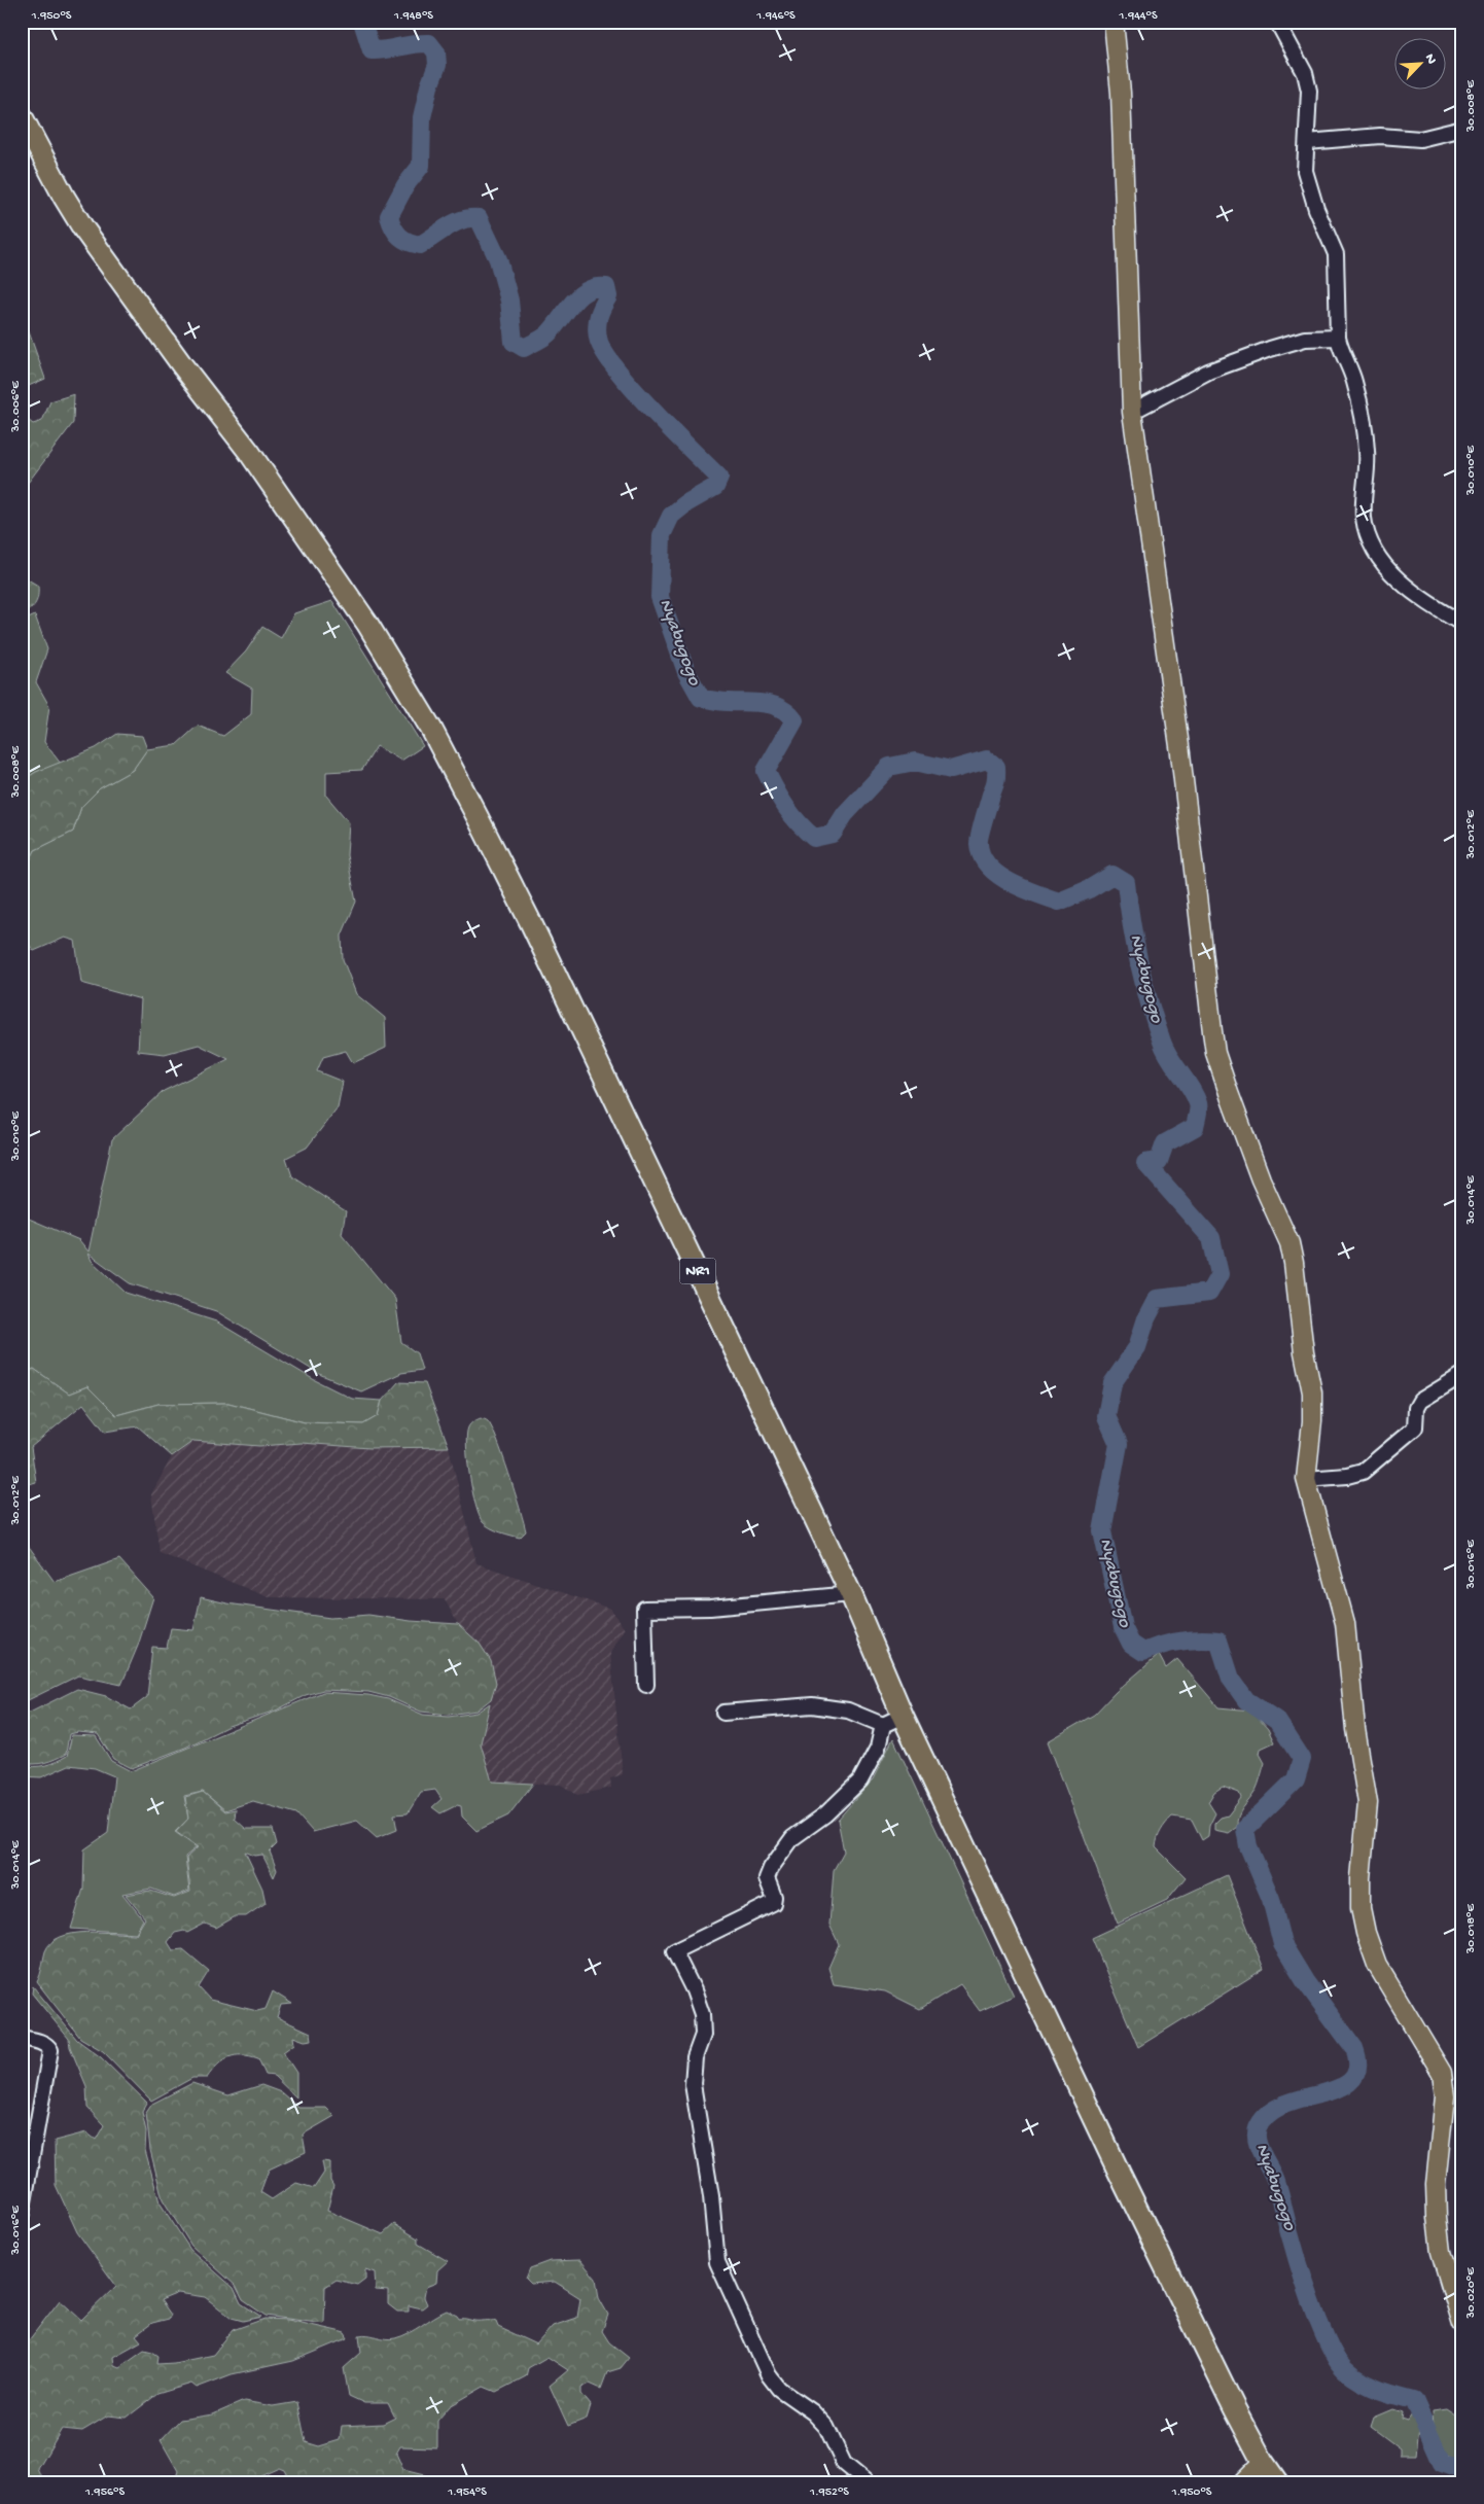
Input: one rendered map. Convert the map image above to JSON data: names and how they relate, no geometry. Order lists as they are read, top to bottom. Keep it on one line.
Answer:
{"streets":{"highway":["NR1"]},"water":["Nyabugogo"],"north":"top right","coordinates":["1.950°S","1.948°S","1.946°S","1.944°S","30.008°E","30.006°E","30.010°E","30.012°E","30.014°E","30.016°E","30.018°E","30.020°E","1.956°S","1.954°S","1.952°S"]}
